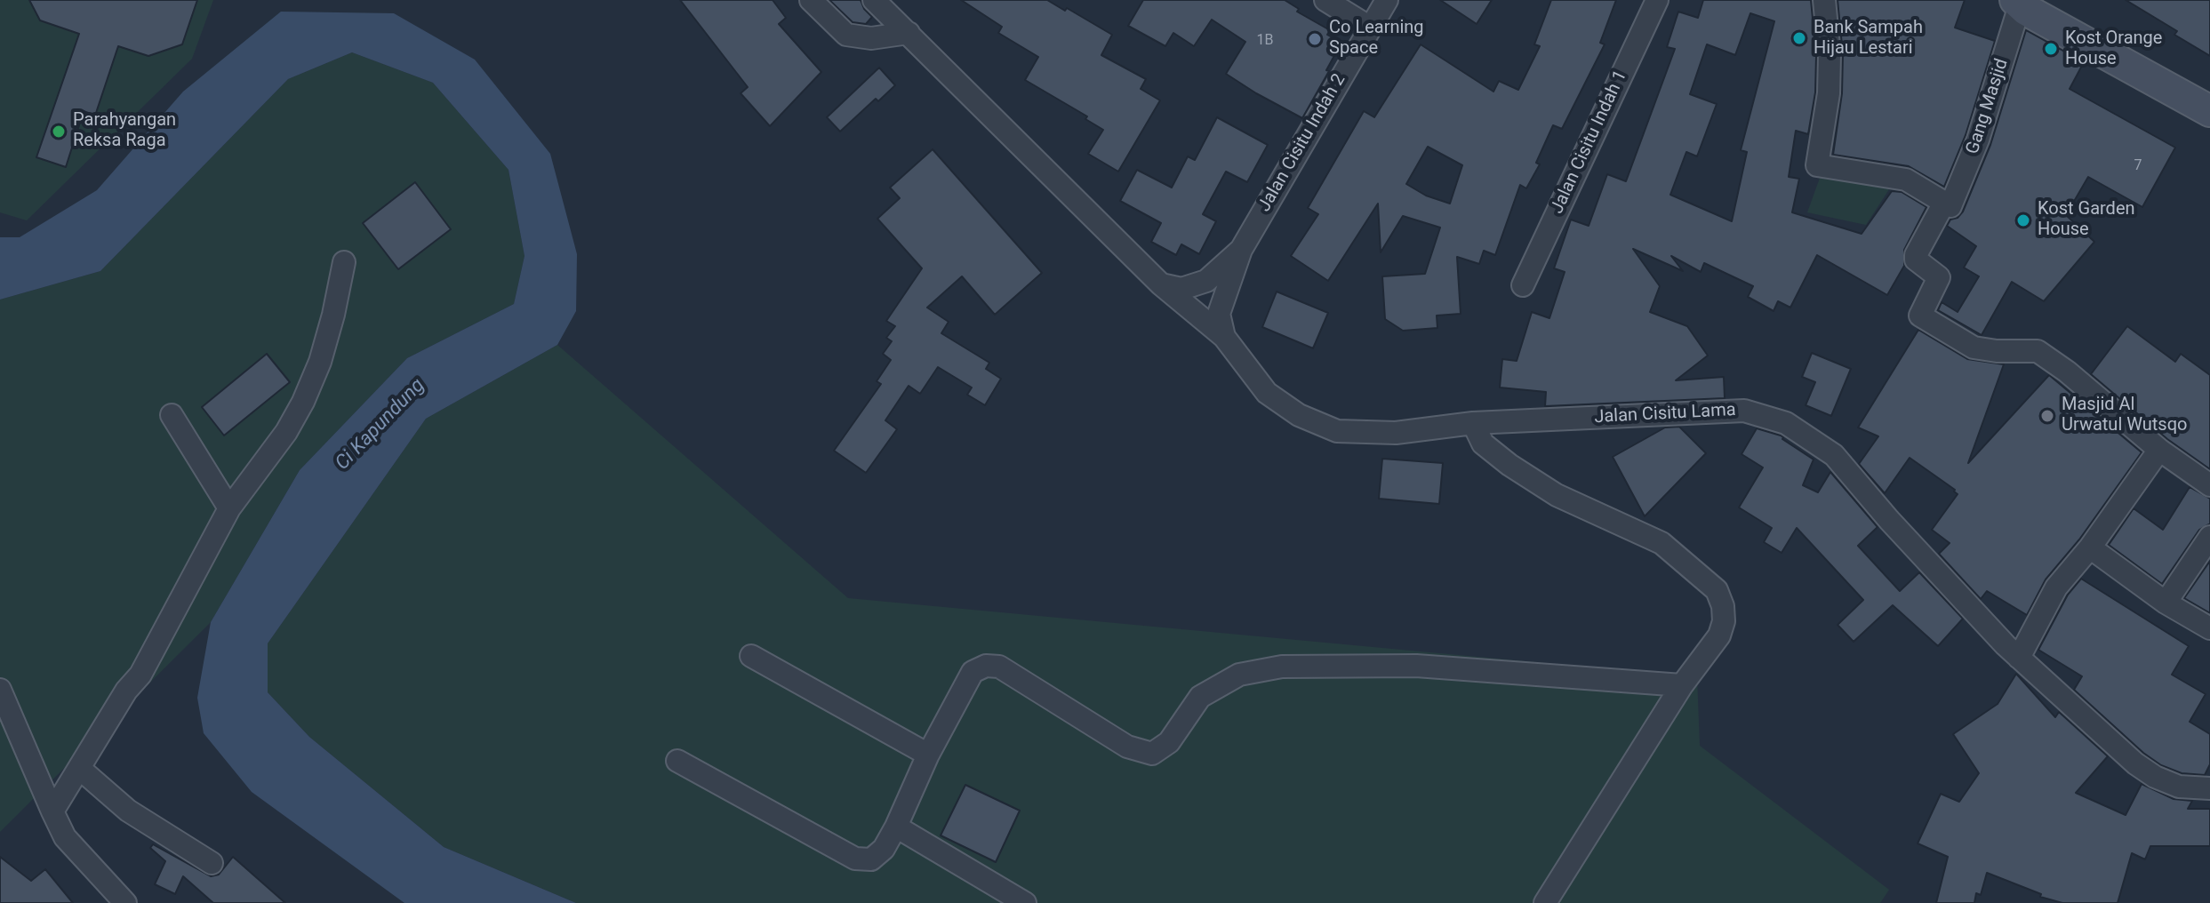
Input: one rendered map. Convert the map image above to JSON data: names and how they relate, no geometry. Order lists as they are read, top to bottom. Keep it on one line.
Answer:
{"streets":{"street":["Gang Masjid","Jalan Cisitu Indah 1","Jalan Cisitu Indah 2","Jalan Cisitu Lama"]},"water":["Ci Kapundung"],"places":["Bank Sampah Hijau Lestari","Co Learning Space","Kost Orange House","Parahyangan Reksa Raga","Kost Garden House","Masjid Al Urwatul Wutsqo"],"house_numbers":["1B","7"]}
